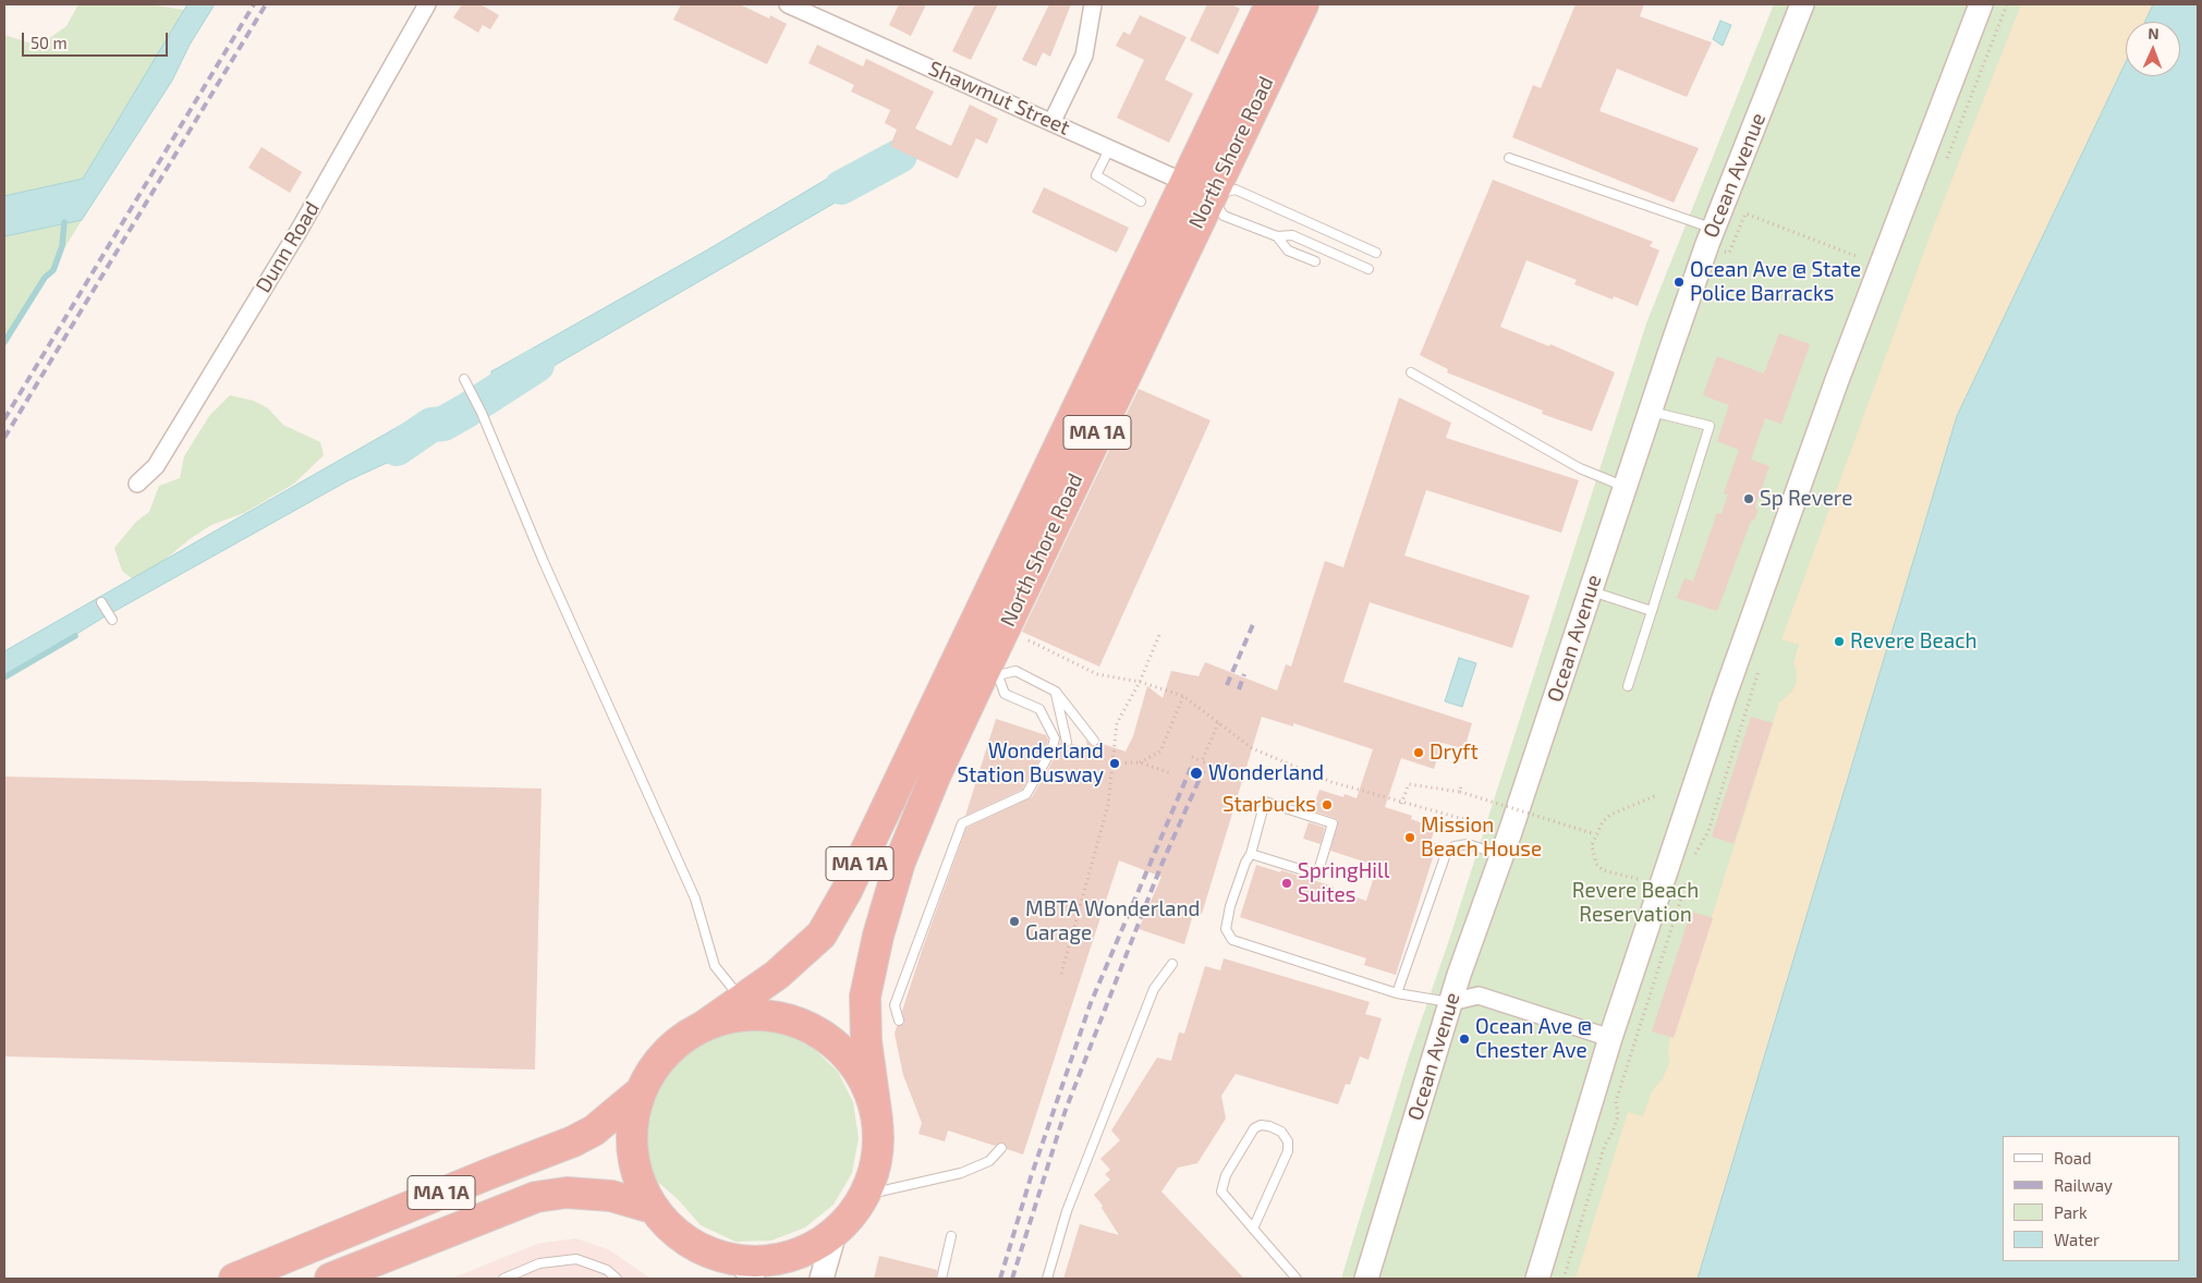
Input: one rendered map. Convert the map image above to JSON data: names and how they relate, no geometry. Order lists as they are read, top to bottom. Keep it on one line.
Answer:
{"streets":{"highway":["North Shore Road","MA 1A"],"main road":["Ocean Avenue"],"street":["Shawmut Street","Dunn Road"]},"crossings":[["Shawmut Street","North Shore Road"],["North Shore Road","MA 1A"]],"parks":["Revere Beach Reservation"],"places":["Ocean Ave @ State Police Barracks","Sp Revere","Revere Beach","Dryft","Wonderland Station Busway","Wonderland","Starbucks","Mission Beach House","SpringHill Suites","MBTA Wonderland Garage","Ocean Ave @ Chester Ave"],"legend":["Road","Railway","Park","Water"],"scale_bar":"50 m","north":"top"}
